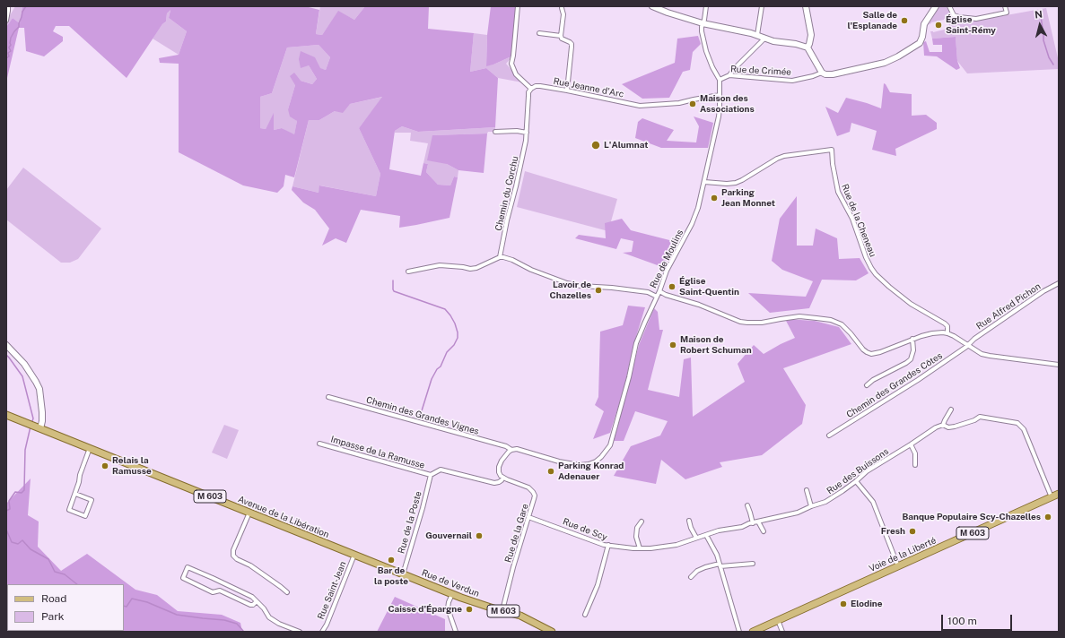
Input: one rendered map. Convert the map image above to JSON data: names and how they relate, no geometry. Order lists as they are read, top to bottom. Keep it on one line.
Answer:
{"streets":{"main road":["M 603","Avenue de la Libération","Voie de la Liberté","Rue de Verdun"],"street":["Rue de Crimée","Rue Jeanne d'Arc","Chemin du Corchu","Rue de la Cheneau","Rue de Moulins","Rue Alfred Pichon","Chemin des Grandes Côtes","Chemin des Grandes Vignes","Impasse de la Ramusse","Rue des Buissons","Rue de la Poste","Rue de Scy","Rue de la Gare","Rue Saint-Jean"]},"crossings":[["Rue de Crimée","Rue de Moulins"],["Rue Jeanne d'Arc","Rue de Moulins"],["Rue de la Cheneau","Rue de Moulins"],["Rue de la Cheneau","Rue Alfred Pichon"],["Rue de la Cheneau","Chemin des Grandes Côtes"],["Rue de Moulins","Chemin des Grandes Vignes"],["Rue Alfred Pichon","Chemin des Grandes Côtes"],["Impasse de la Ramusse","Rue de la Poste"],["Rue des Buissons","Rue de Scy"],["M 603","Avenue de la Libération"],["Avenue de la Libération","Rue de la Poste"],["Avenue de la Libération","Rue de Verdun"],["Avenue de la Libération","Rue Saint-Jean"],["Rue de la Poste","Rue de Verdun"],["Rue de Scy","Rue de la Gare"],["Rue de la Gare","Rue de Verdun"]],"places":["Salle de l'Esplanade","Église Saint-Rémy","Maison des Associations","L'Alumnat","Parking Jean Monnet","Église Saint-Quentin","Lavoir de Chazelles","Maison de Robert Schuman","Relais la Ramusse","Parking Konrad Adenauer","Banque Populaire Scy-Chazelles","Fresh","Gouvernail","Bar de la poste","Elodine","Caisse d'Épargne"],"legend":["Road","Park"],"scale_bar":"100 m","north":"top"}
